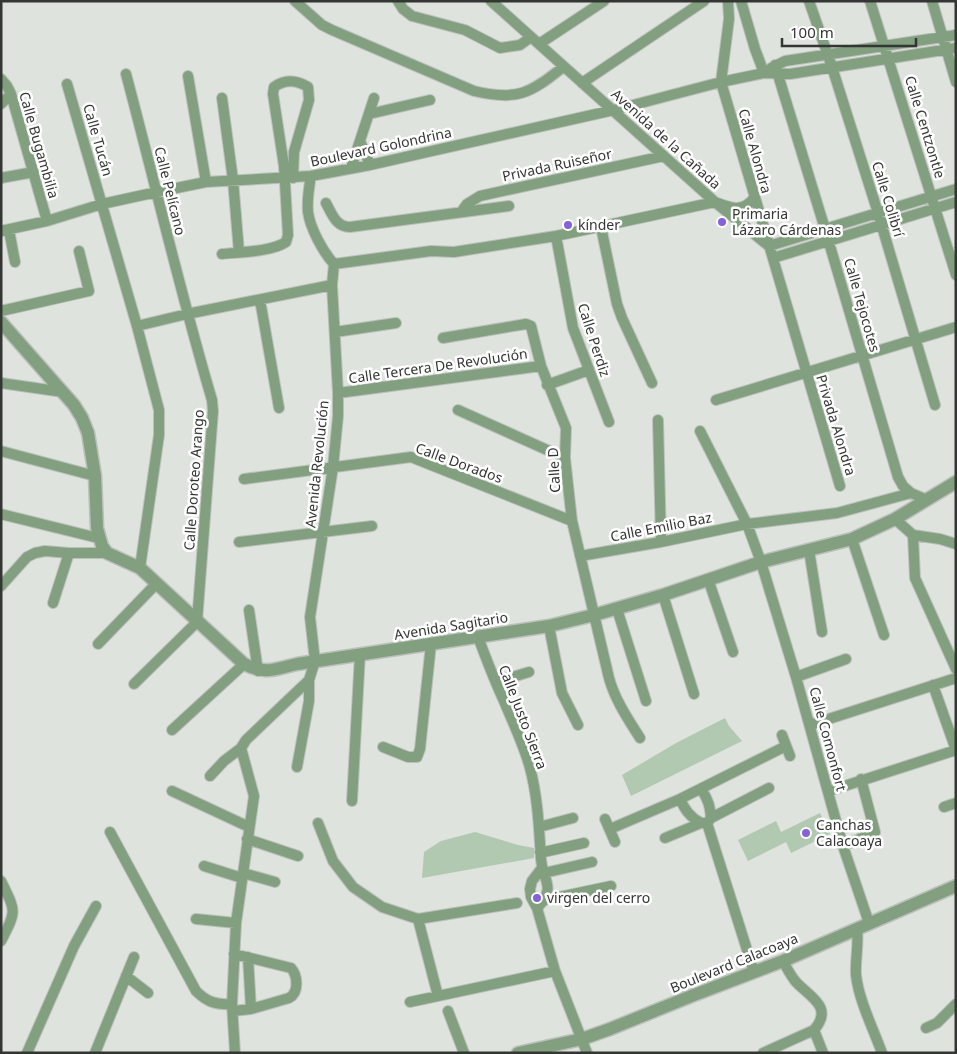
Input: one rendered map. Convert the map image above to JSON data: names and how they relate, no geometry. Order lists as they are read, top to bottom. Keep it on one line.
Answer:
{"streets":{"street":["Calle Centzontle","Avenida de la Cañada","Calle Tucán","Calle Bugambilia","Boulevard Golondrina","Calle Alondra","Privada Ruiseñor","Calle Pelícano","Calle Colibrí","Calle Tejocotes","Calle Perdiz","Calle Tercera De Revolución","Privada Alondra","Calle Dorados","Avenida Revolución","Calle D","Calle Doroteo Arango","Calle Emilio Baz","Avenida Sagitario","Calle Justo Sierra","Calle Comonfort","Boulevard Calacoaya"]},"crossings":[["Calle Centzontle","Boulevard Golondrina"],["Avenida de la Cañada","Boulevard Golondrina"],["Avenida de la Cañada","Calle Alondra"],["Avenida de la Cañada","Privada Ruiseñor"],["Calle Tucán","Boulevard Golondrina"],["Calle Tucán","Avenida Sagitario"],["Calle Bugambilia","Boulevard Golondrina"],["Boulevard Golondrina","Calle Alondra"],["Boulevard Golondrina","Calle Pelícano"],["Boulevard Golondrina","Calle Colibrí"],["Boulevard Golondrina","Calle Tejocotes"],["Calle Alondra","Privada Alondra"],["Calle Pelícano","Calle Doroteo Arango"],["Calle Tejocotes","Calle Emilio Baz"],["Calle Tercera De Revolución","Avenida Revolución"],["Calle Tercera De Revolución","Calle D"],["Calle Dorados","Avenida Revolución"],["Calle Dorados","Calle D"],["Avenida Revolución","Avenida Sagitario"],["Calle D","Calle Emilio Baz"],["Calle D","Avenida Sagitario"],["Calle Doroteo Arango","Avenida Sagitario"],["Calle Emilio Baz","Calle Comonfort"],["Avenida Sagitario","Calle Justo Sierra"],["Avenida Sagitario","Calle Comonfort"],["Calle Comonfort","Boulevard Calacoaya"]],"places":["Primaria Lázaro Cárdenas","kínder","Canchas Calacoaya","virgen del cerro"],"scale_bar":"100 m"}
